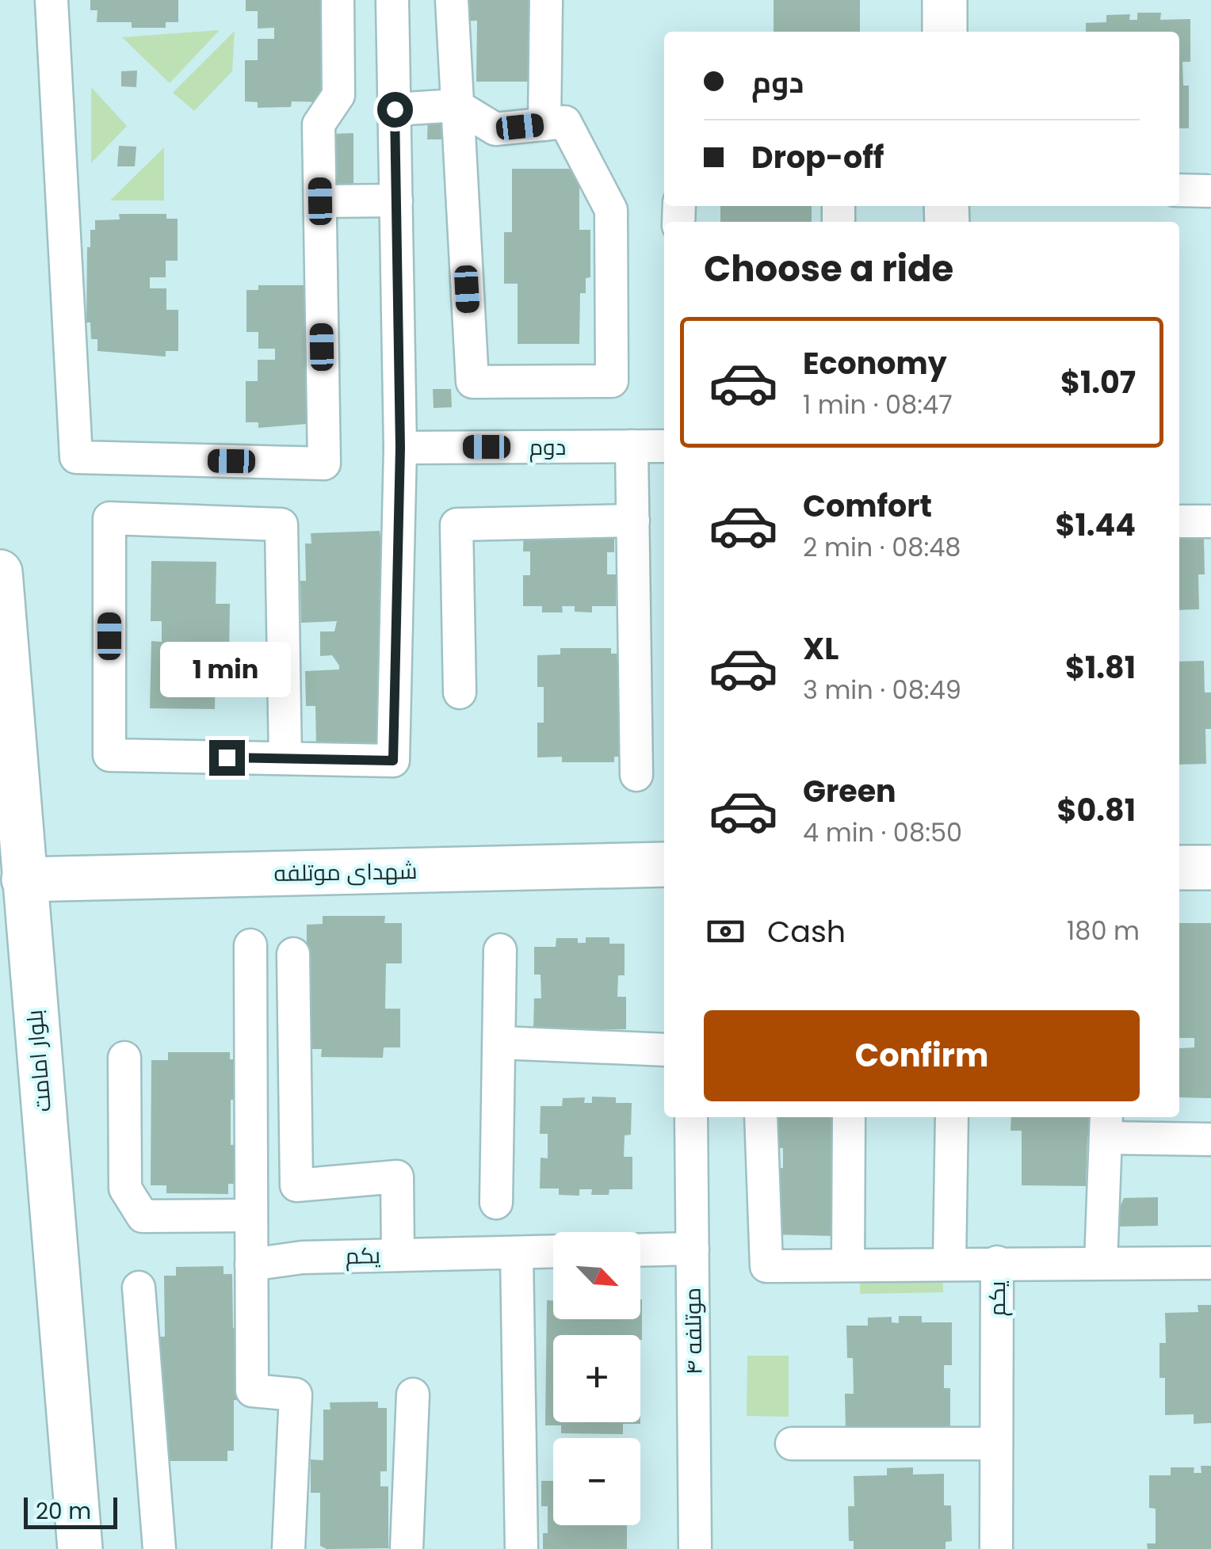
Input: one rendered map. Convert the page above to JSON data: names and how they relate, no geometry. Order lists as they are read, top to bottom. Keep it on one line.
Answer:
{"streets":{"main road":["شهدای موتلفه","بلوار امامت"],"street":["دوم","یکم","موتلفه ۴"]},"crossings":[["شهدای موتلفه","بلوار امامت"]],"scale_bar":"20 m","north":"bottom right","page":{"banner":["دوم","Drop-off"],"heading":"Choose a ride","list":[{"name":"Economy","note":"1 min · 08:47","value":"$1.07"},{"name":"Comfort","note":"2 min · 08:48","value":"$1.44"},{"name":"XL","note":"3 min · 08:49","value":"$1.81"},{"name":"Green","note":"4 min · 08:50","value":"$0.81"}],"bubble":"1 min","pay":["Cash","180 m"],"buttons":"Confirm","map_buttons":["+","−"],"scale":"20 m"}}
